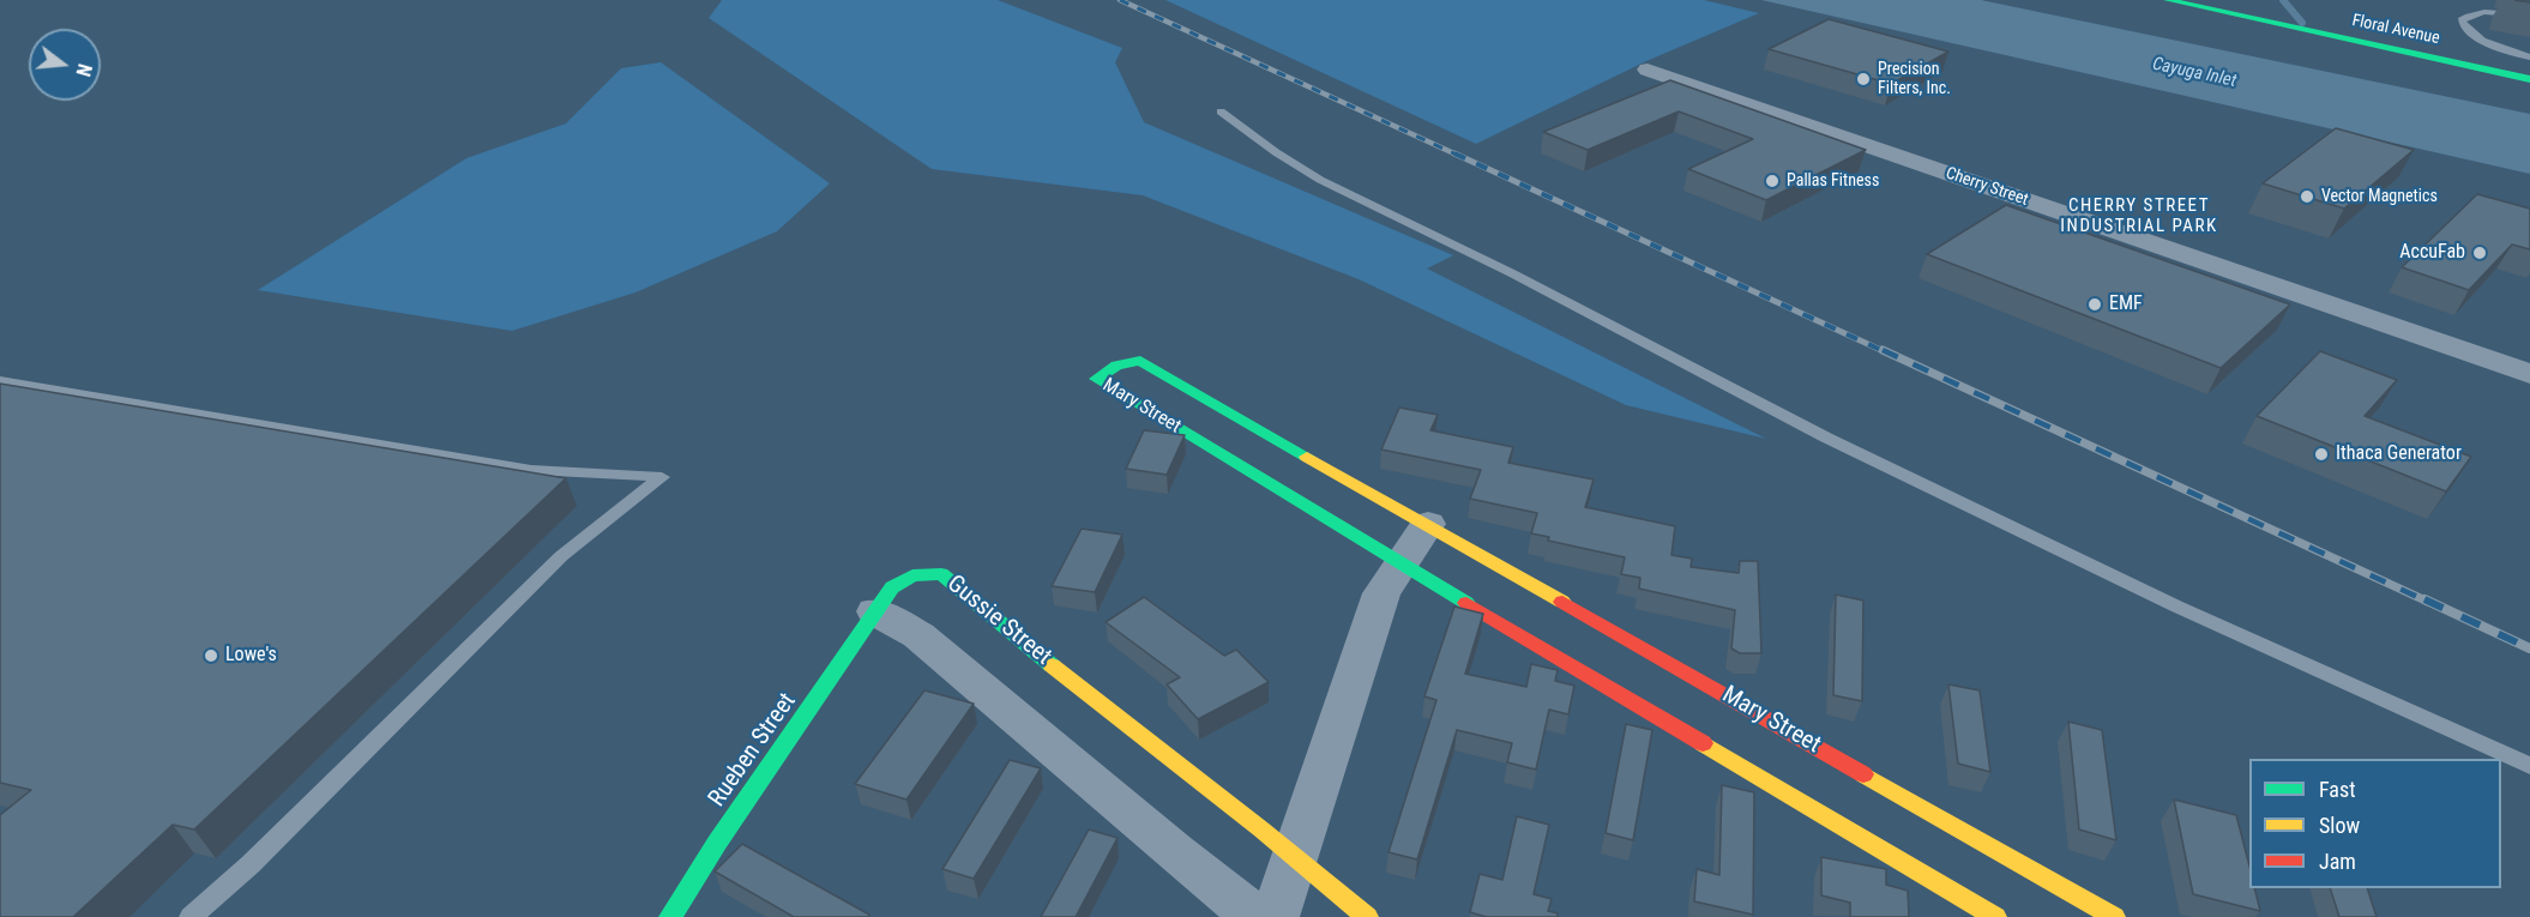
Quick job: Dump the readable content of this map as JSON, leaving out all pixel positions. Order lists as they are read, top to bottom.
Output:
{
  "streets": {
    "street": [
      "Floral Avenue",
      "Cherry Street",
      "Mary Street",
      "Gussie Street",
      "Rueben Street"
    ]
  },
  "crossings": [
    ["Gussie Street", "Rueben Street"]
  ],
  "districts": ["CHERRY STREET INDUSTRIAL PARK"],
  "water": ["Cayuga Inlet"],
  "places": [
    "Precision Filters, Inc.",
    "Pallas Fitness",
    "Vector Magnetics",
    "AccuFab",
    "EMF",
    "Ithaca Generator",
    "Lowe's"
  ],
  "legend": ["Fast", "Slow", "Jam"],
  "north": "right"
}
